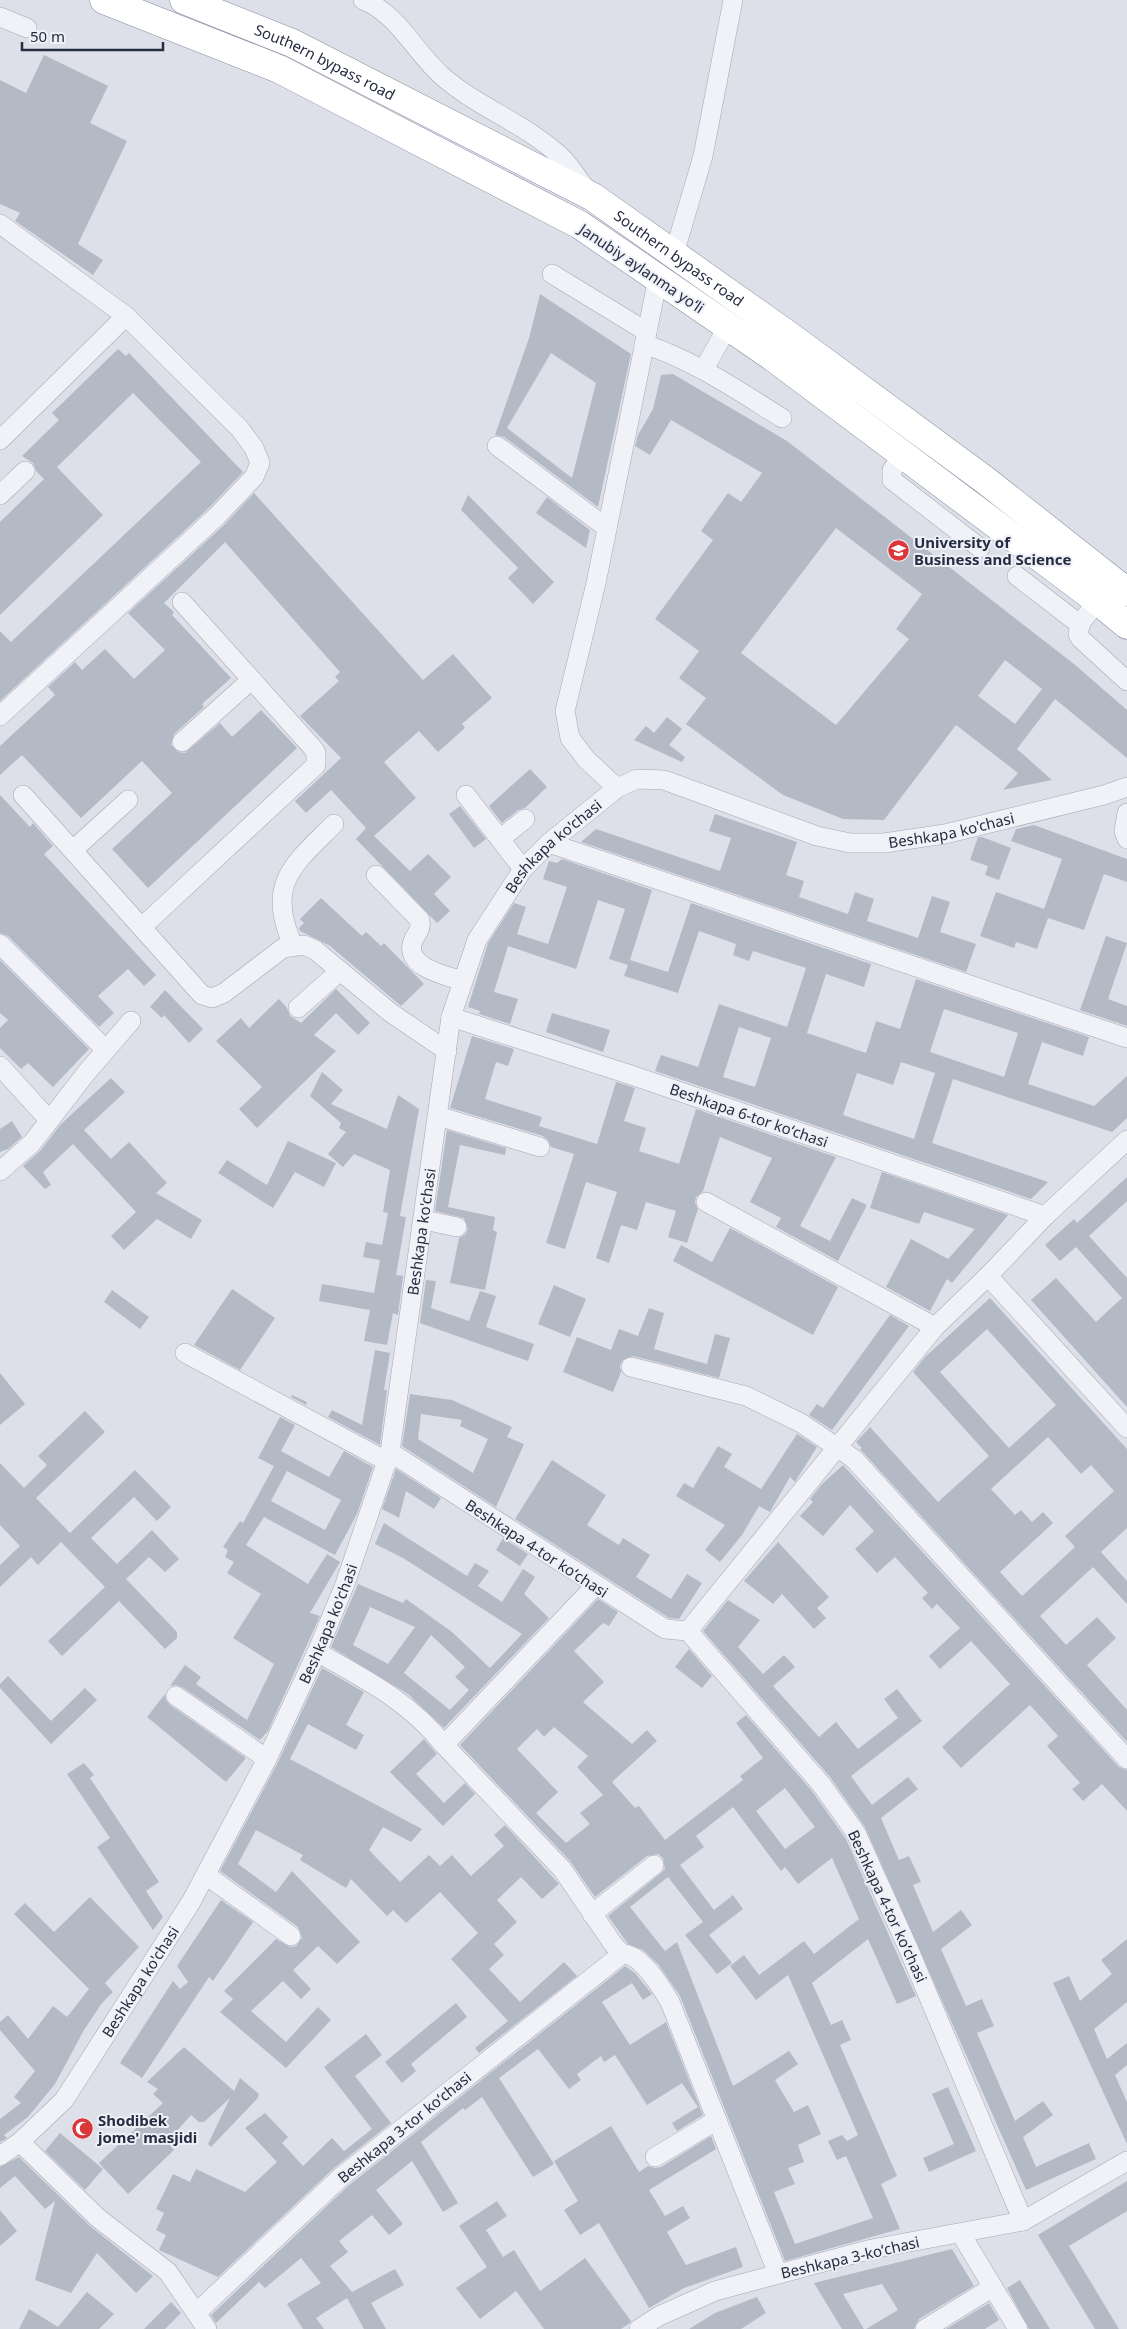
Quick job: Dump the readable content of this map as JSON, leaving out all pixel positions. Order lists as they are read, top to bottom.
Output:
{
  "streets": {
    "highway": ["Southern bypass road", "Janubiy aylanma yoʻli"],
    "street": [
      "Beshkapa ko'chasi",
      "Beshkapa 6-tor koʻchasi",
      "Beshkapa 4-tor koʻchasi",
      "Beshkapa 3-tor koʻchasi",
      "Beshkapa 3-koʻchasi"
    ]
  },
  "crossings": [
    ["Beshkapa ko'chasi", "Beshkapa 6-tor koʻchasi"],
    ["Beshkapa ko'chasi", "Beshkapa 4-tor koʻchasi"]
  ],
  "places": {
    "school or university": ["University of Business and Science"],
    "mosque": ["Shodibek jome' masjidi"]
  },
  "scale_bar": "50 m"
}
